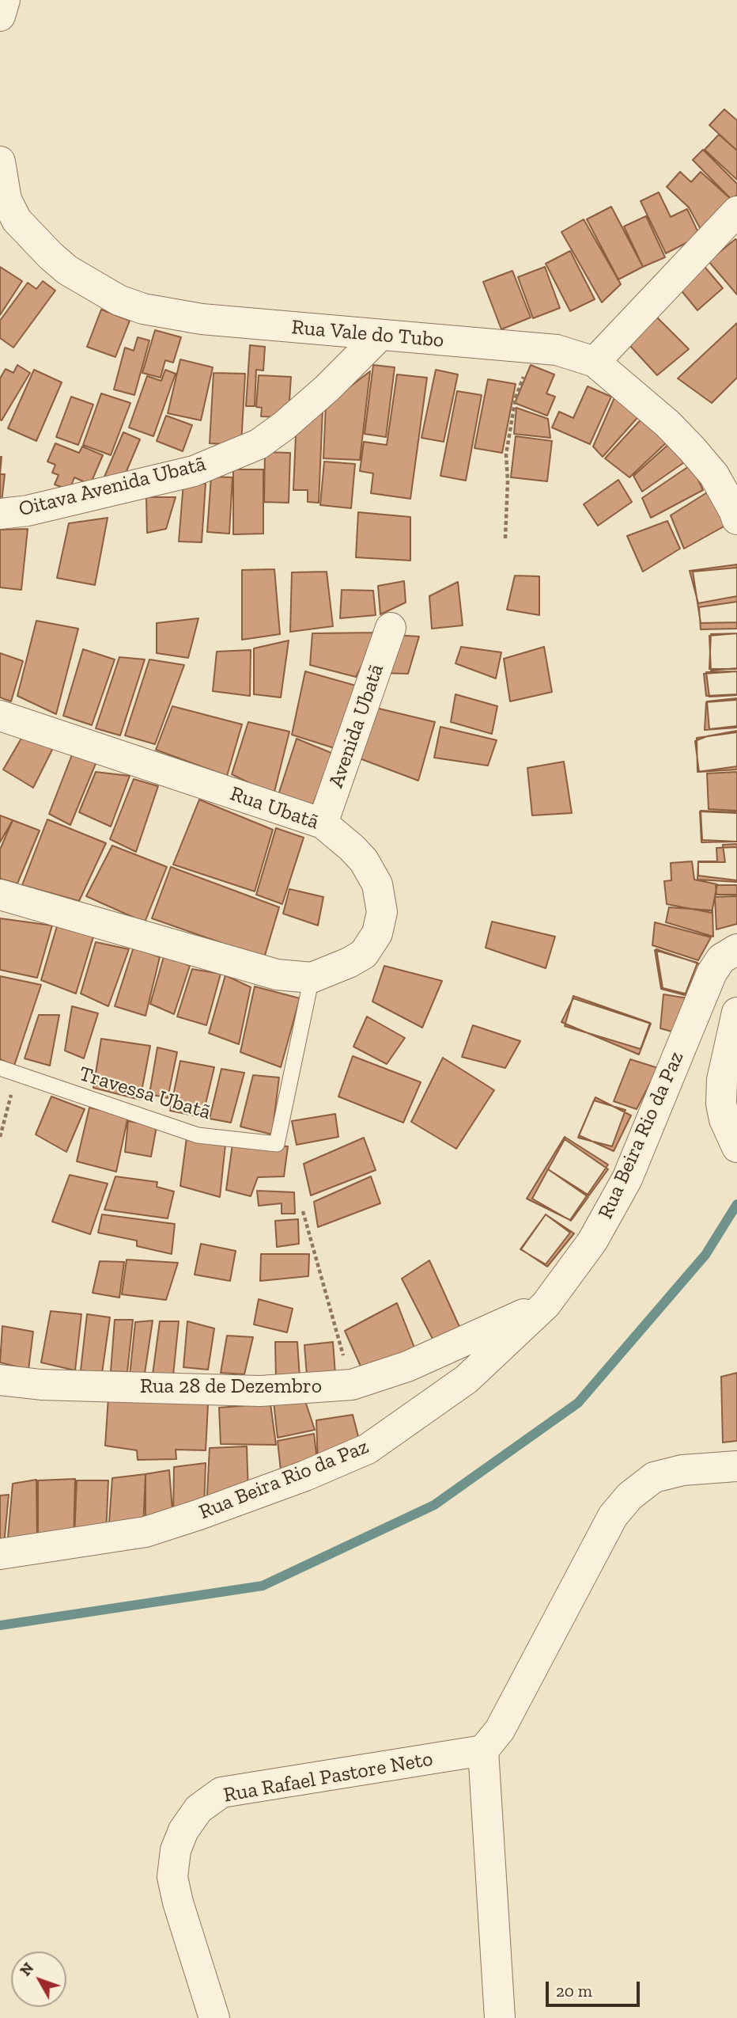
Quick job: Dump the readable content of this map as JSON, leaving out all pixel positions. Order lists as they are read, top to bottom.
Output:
{
  "streets": {
    "street": [
      "Rua Vale do Tubo",
      "Oitava Avenida Ubatã",
      "Avenida Ubatã",
      "Rua Ubatã",
      "Rua Beira Rio da Paz",
      "Rua 28 de Dezembro",
      "Rua Rafael Pastore Neto"
    ],
    "lane": ["Travessa Ubatã"]
  },
  "crossings": [
    ["Rua Vale do Tubo", "Oitava Avenida Ubatã"],
    ["Avenida Ubatã", "Rua Ubatã"],
    ["Rua Ubatã", "Travessa Ubatã"],
    ["Rua Beira Rio da Paz", "Rua 28 de Dezembro"]
  ],
  "scale_bar": "20 m",
  "north": "top left"
}
